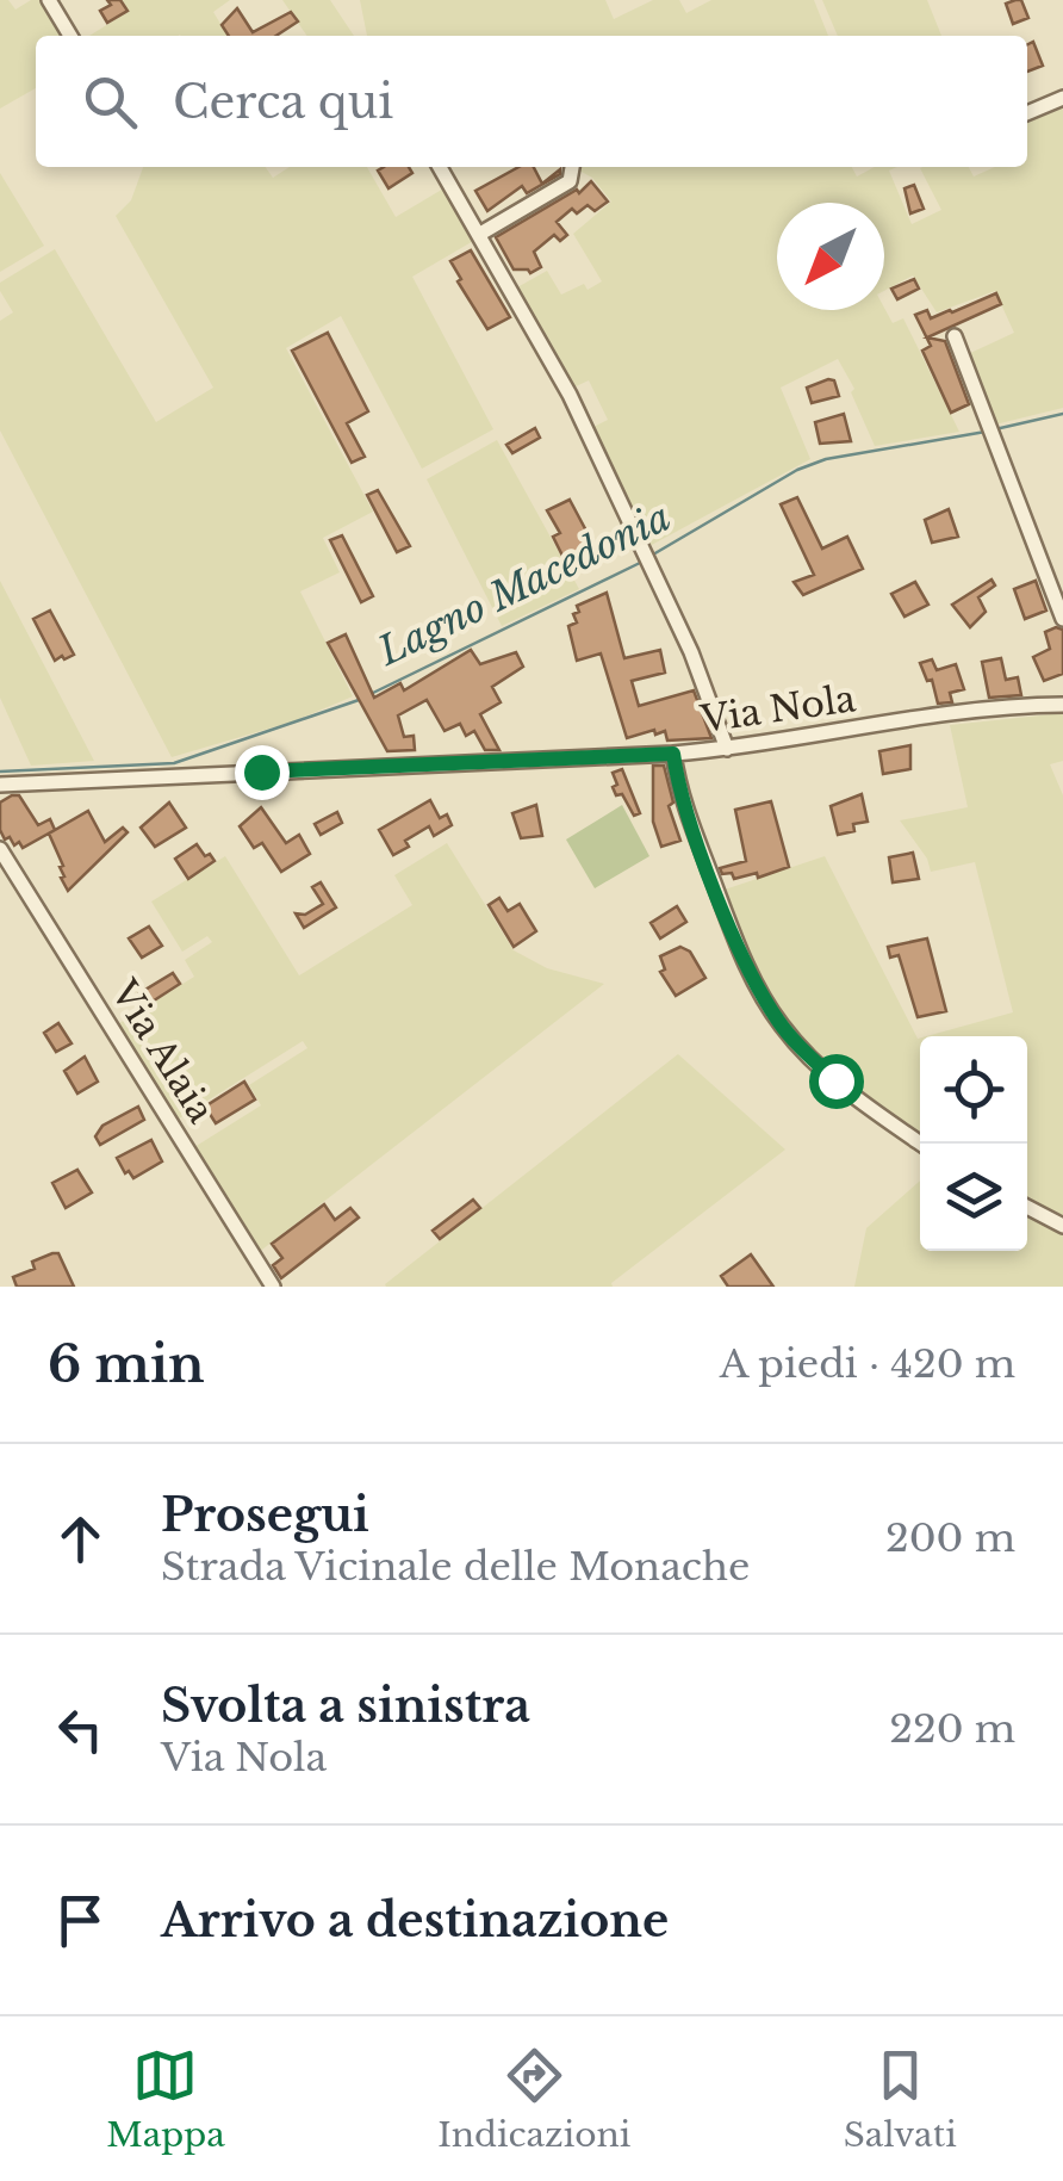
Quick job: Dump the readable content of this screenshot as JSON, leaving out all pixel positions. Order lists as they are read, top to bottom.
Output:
{
  "streets": {
    "street": ["Via Nola", "Via Alaia"]
  },
  "water": ["Lagno Macedonia"],
  "north": "bottom left",
  "page": {
    "search": "Cerca qui",
    "heading": ["6 min", "A piedi · 420 m"],
    "list": [
      ["Prosegui", "Strada Vicinale delle Monache", "200 m"],
      ["Svolta a sinistra", "Via Nola", "220 m"],
      "Arrivo a destinazione"
    ],
    "nav": ["Mappa", "Indicazioni", "Salvati"]
  }
}
